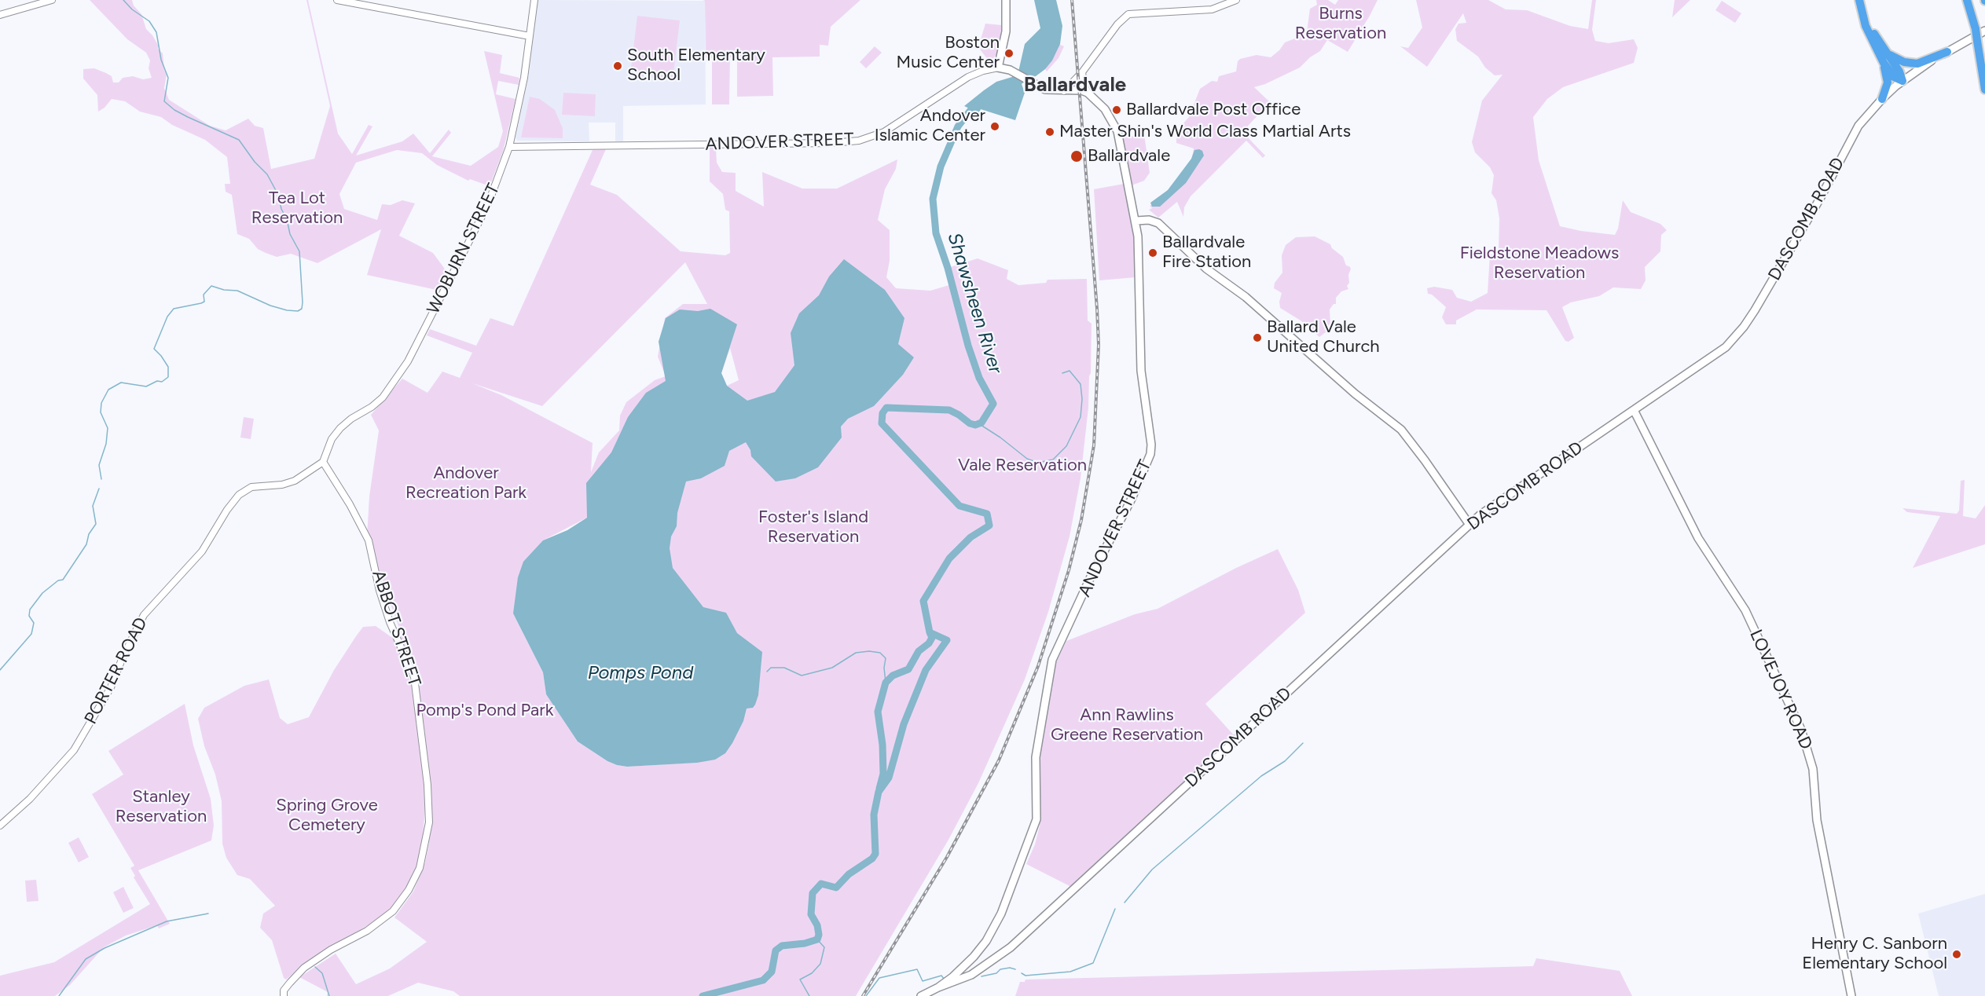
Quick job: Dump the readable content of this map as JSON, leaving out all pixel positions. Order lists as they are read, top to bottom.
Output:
{
  "streets": {
    "main road": ["ANDOVER STREET", "DASCOMB ROAD", "LOVEJOY ROAD"],
    "street": ["WOBURN STREET", "ABBOT STREET", "PORTER ROAD"]
  },
  "crossings": [
    ["ANDOVER STREET", "DASCOMB ROAD"],
    ["ANDOVER STREET", "WOBURN STREET"],
    ["DASCOMB ROAD", "LOVEJOY ROAD"],
    ["WOBURN STREET", "ABBOT STREET"],
    ["WOBURN STREET", "PORTER ROAD"],
    ["ABBOT STREET", "PORTER ROAD"]
  ],
  "districts": ["Ballardvale"],
  "water": ["Shawsheen River", "Pomps Pond"],
  "parks": [
    "Burns Reservation",
    "Tea Lot Reservation",
    "Fieldstone Meadows Reservation",
    "Vale Reservation",
    "Andover Recreation Park",
    "Foster's Island Reservation",
    "Pomp's Pond Park",
    "Ann Rawlins Greene Reservation",
    "Stanley Reservation",
    "Spring Grove Cemetery"
  ],
  "places": [
    "Boston Music Center",
    "South Elementary School",
    "Ballardvale Post Office",
    "Andover Islamic Center",
    "Master Shin's World Class Martial Arts",
    "Ballardvale",
    "Ballardvale Fire Station",
    "Ballard Vale United Church",
    "Henry C. Sanborn Elementary School"
  ]
}
